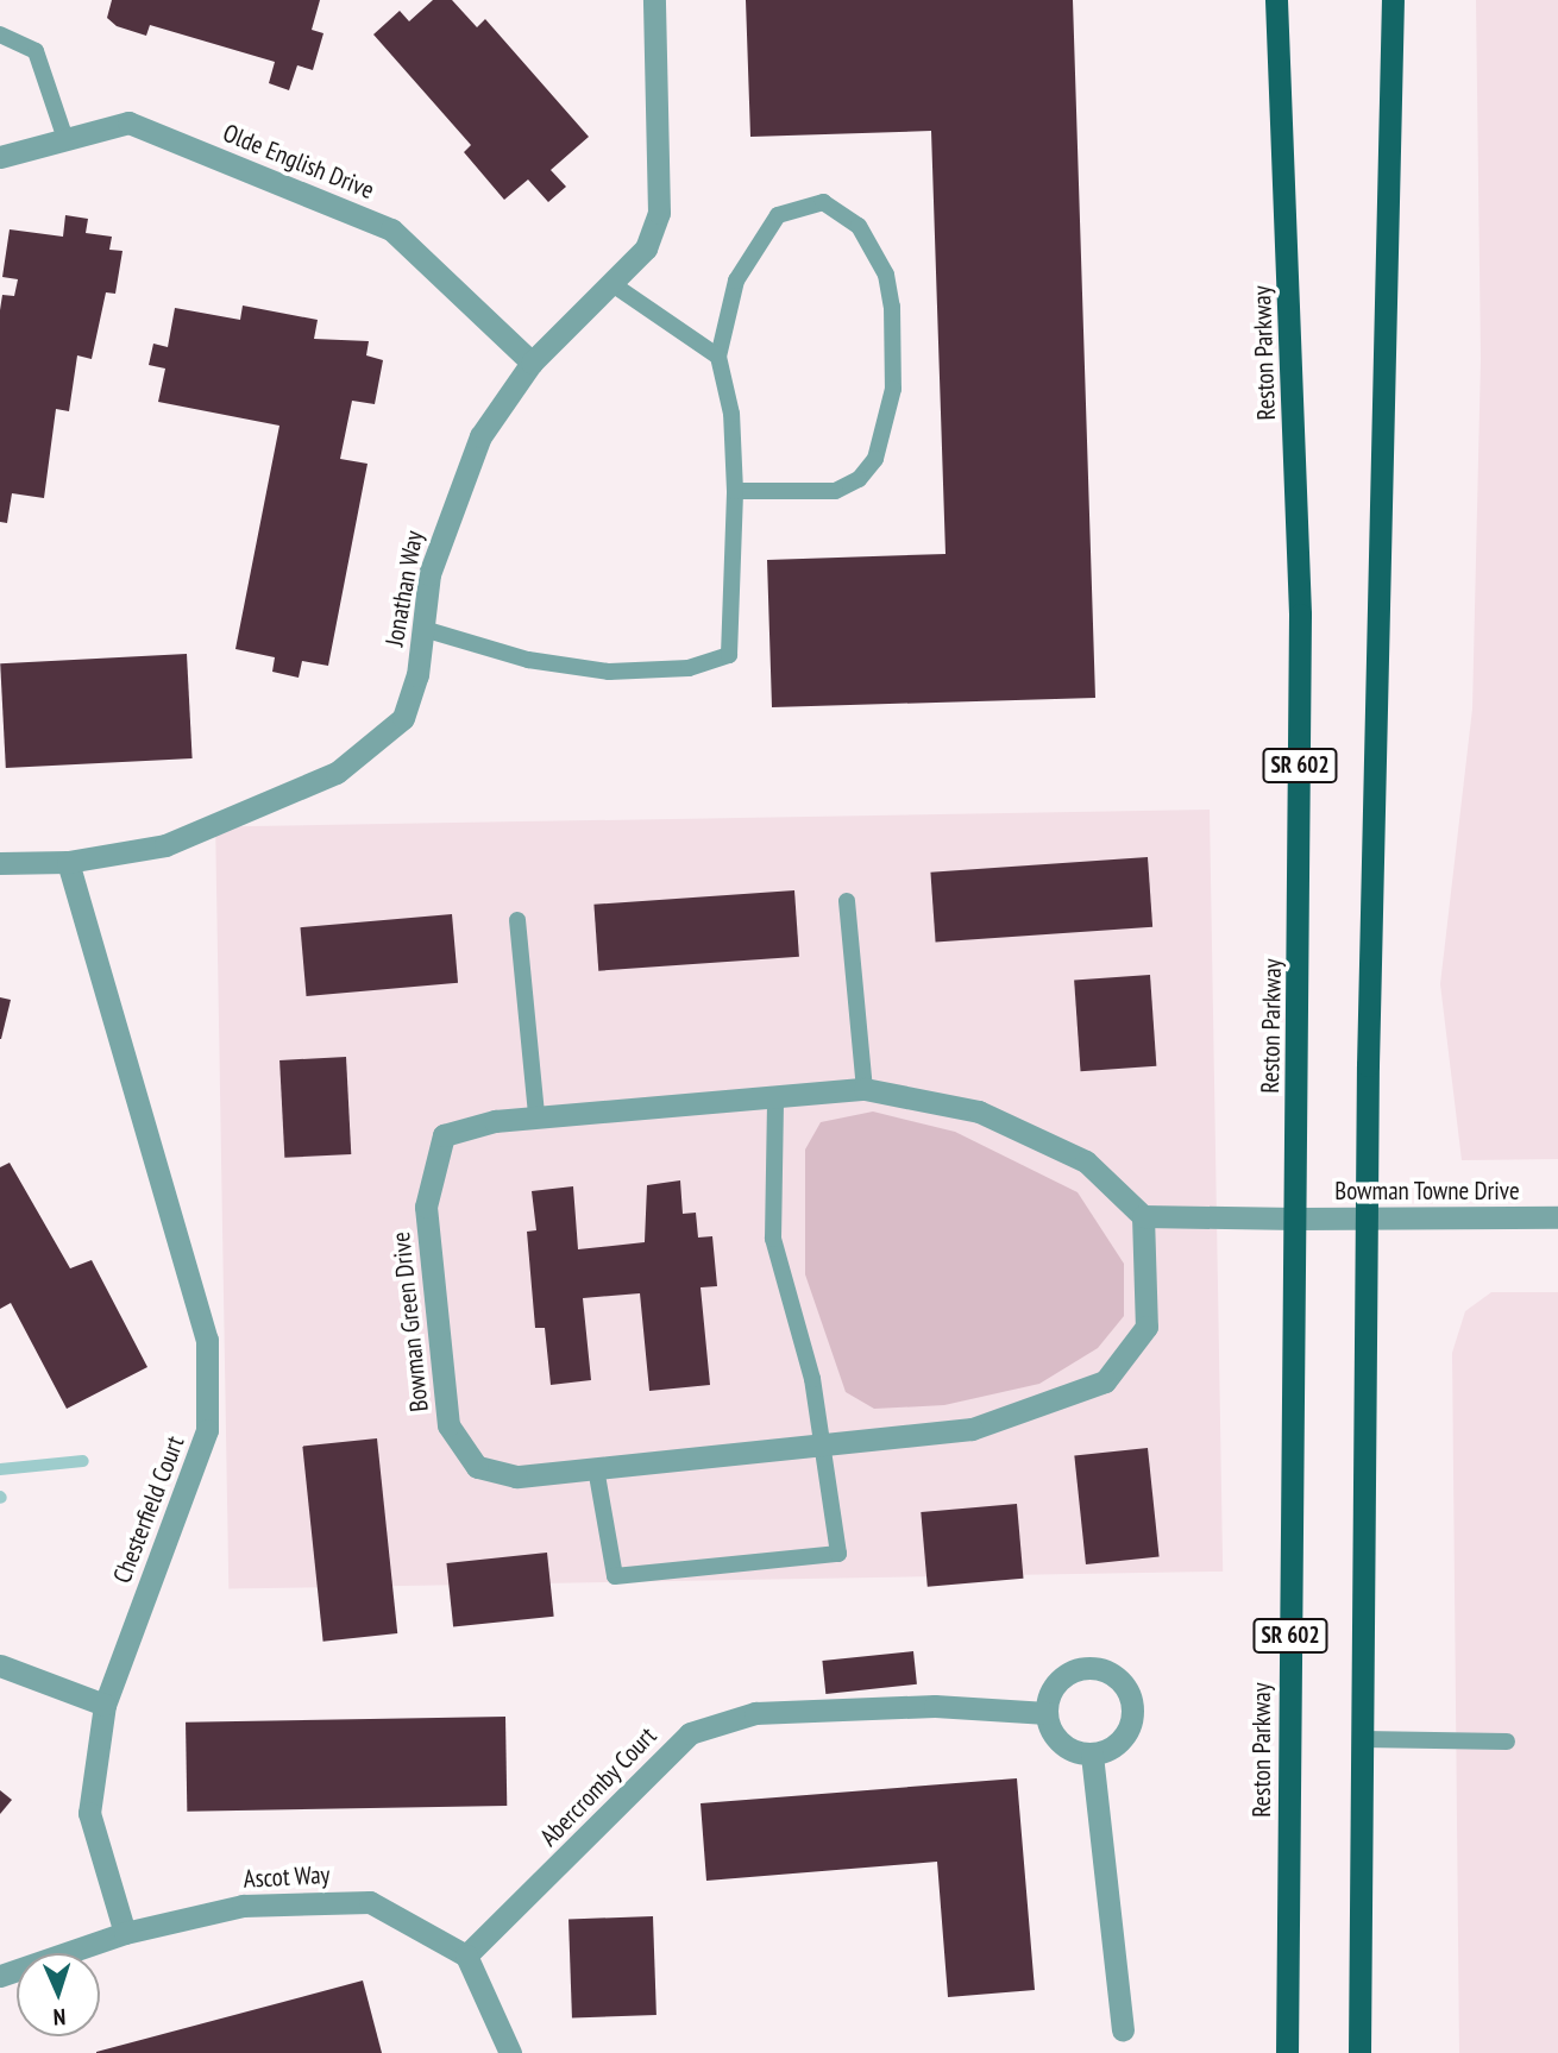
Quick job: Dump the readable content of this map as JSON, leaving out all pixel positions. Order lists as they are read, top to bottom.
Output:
{
  "streets": {
    "main road": ["Reston Parkway", "SR 602"],
    "street": [
      "Olde English Drive",
      "Jonathan Way",
      "Bowman Towne Drive",
      "Bowman Green Drive",
      "Chesterfield Court",
      "Abercromby Court",
      "Ascot Way"
    ]
  },
  "crossings": [
    ["Olde English Drive", "Jonathan Way"],
    ["Reston Parkway", "Bowman Towne Drive"],
    ["Jonathan Way", "Chesterfield Court"],
    ["SR 602", "Bowman Towne Drive"],
    ["Chesterfield Court", "Ascot Way"],
    ["Abercromby Court", "Ascot Way"]
  ],
  "north": "bottom"
}
